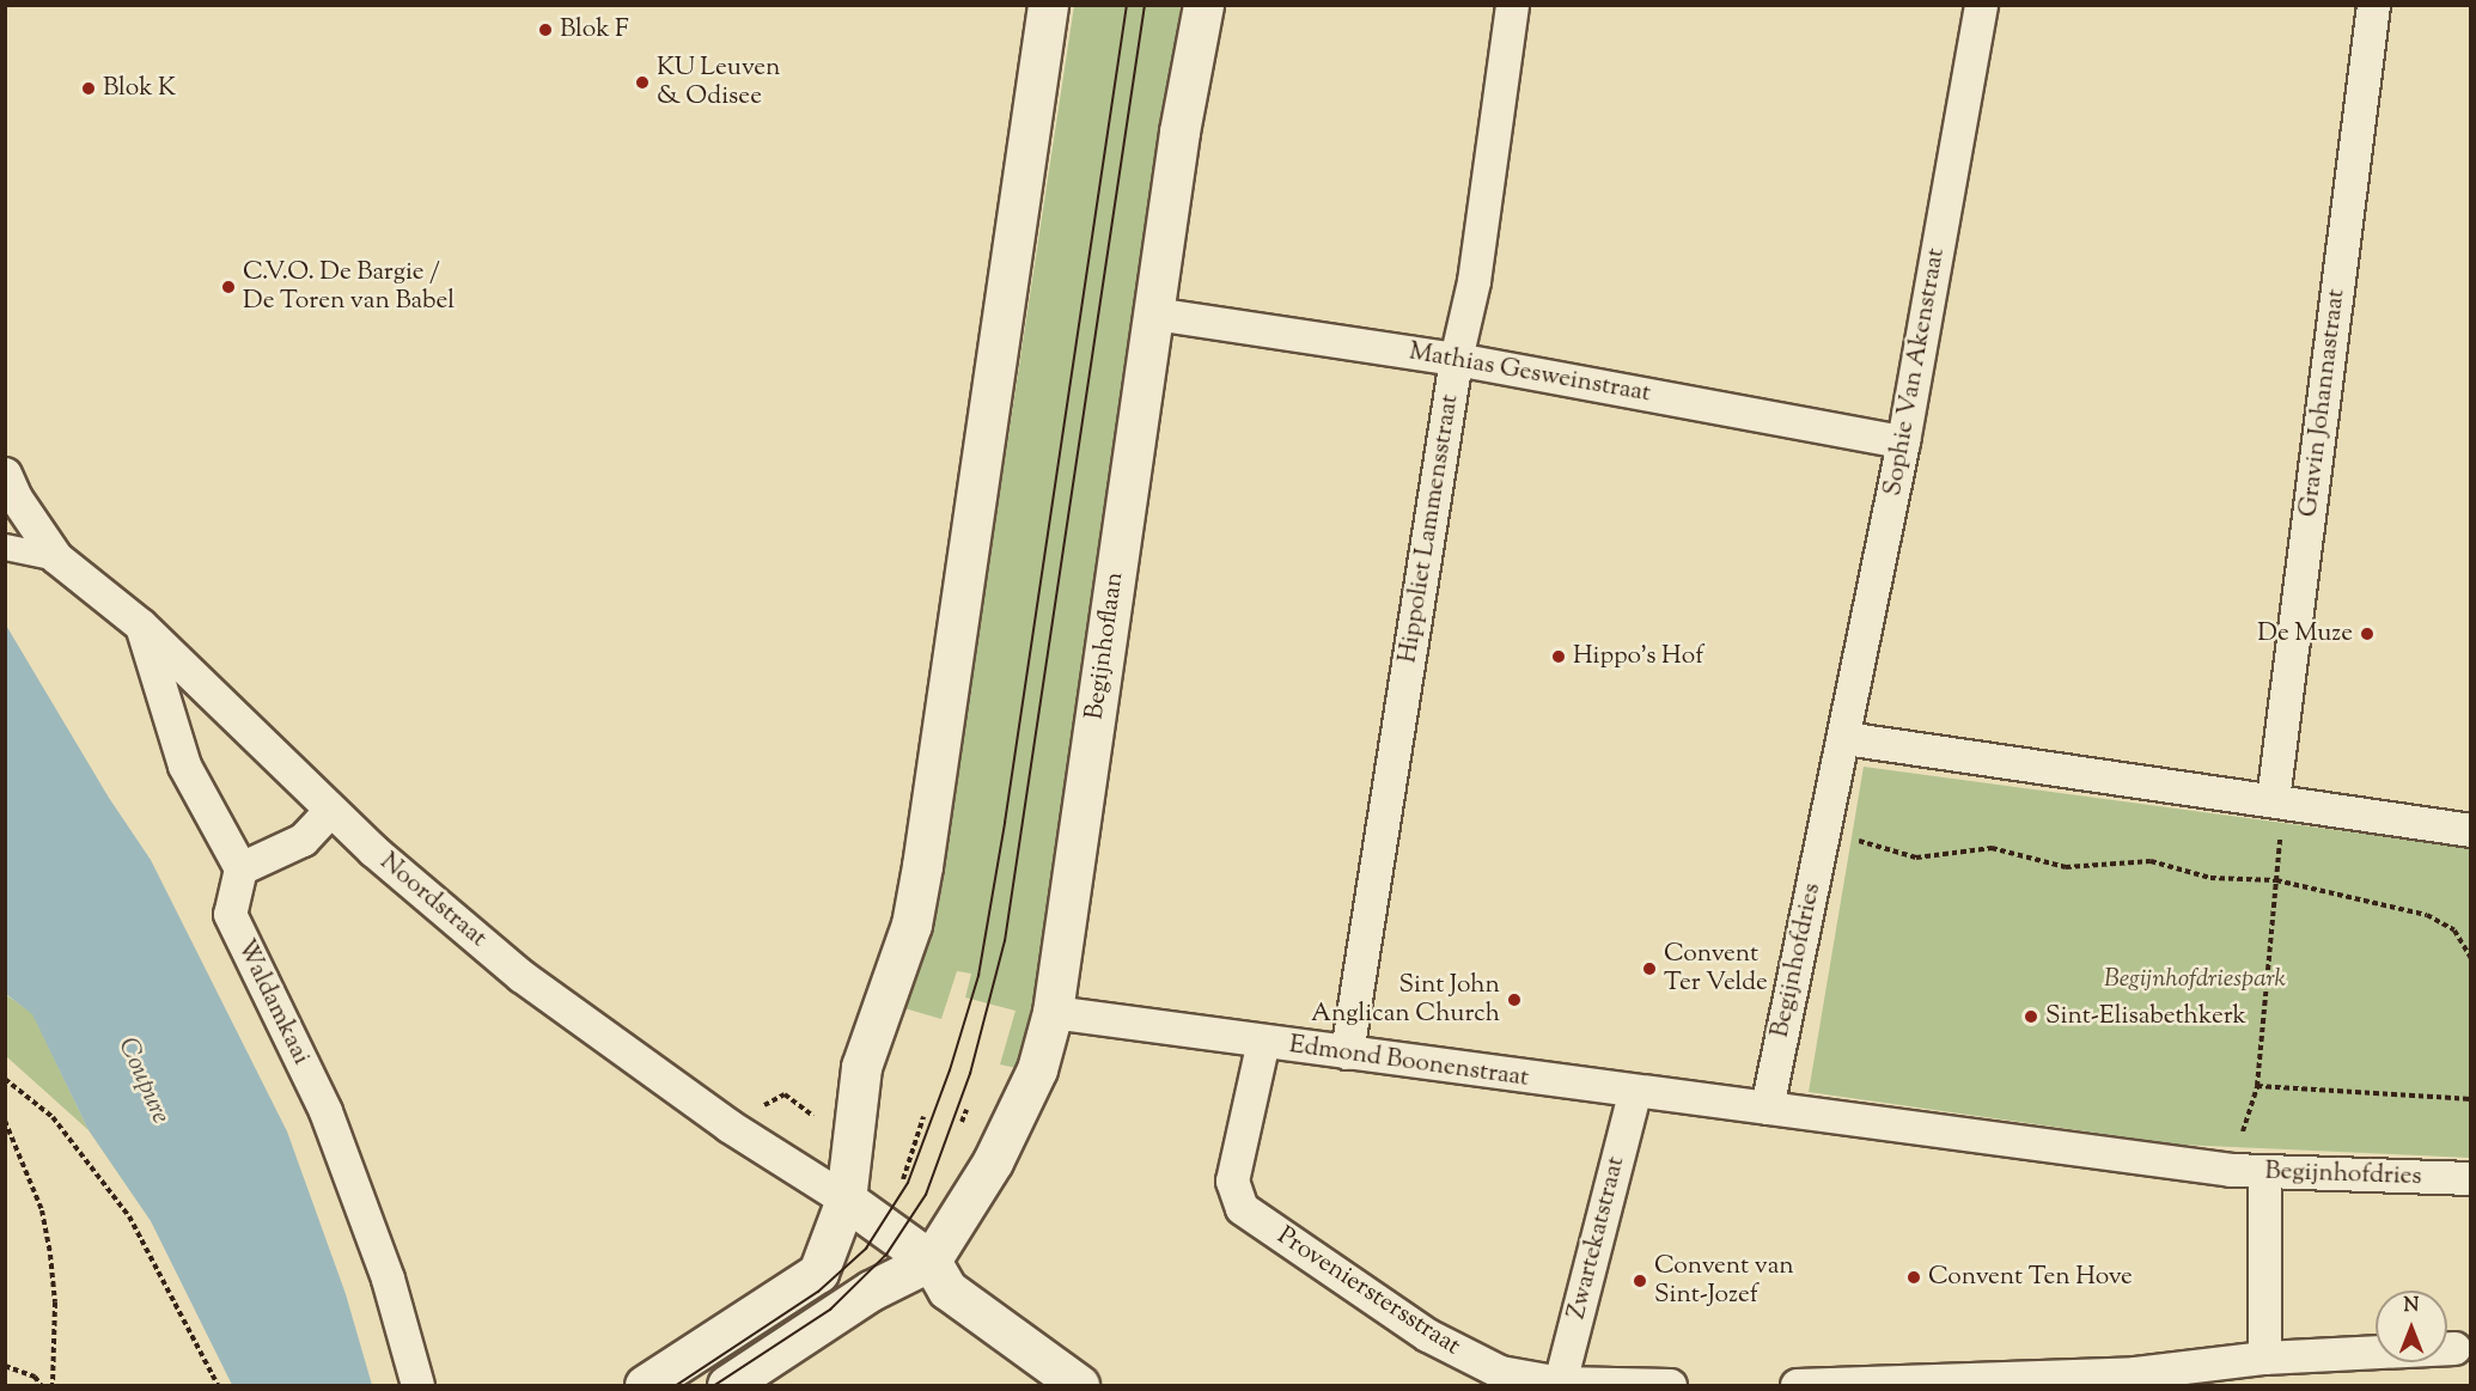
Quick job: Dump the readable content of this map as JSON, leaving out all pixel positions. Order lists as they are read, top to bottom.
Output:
{
  "streets": {
    "main road": ["Begijnhoflaan"],
    "street": [
      "Sophie Van Akenstraat",
      "Mathias Gesweinstraat",
      "Gravin Johannastraat",
      "Hippoliet Lammensstraat",
      "Noordstraat",
      "Begijnhofdries",
      "Waldamkaai",
      "Edmond Boonenstraat",
      "Zwartekatstraat",
      "Provenierstersstraat"
    ]
  },
  "crossings": [
    ["Sophie Van Akenstraat", "Mathias Gesweinstraat"],
    ["Sophie Van Akenstraat", "Begijnhofdries"],
    ["Mathias Gesweinstraat", "Hippoliet Lammensstraat"],
    ["Mathias Gesweinstraat", "Begijnhoflaan"],
    ["Hippoliet Lammensstraat", "Edmond Boonenstraat"],
    ["Begijnhoflaan", "Edmond Boonenstraat"],
    ["Begijnhofdries", "Edmond Boonenstraat"],
    ["Edmond Boonenstraat", "Zwartekatstraat"],
    ["Edmond Boonenstraat", "Provenierstersstraat"],
    ["Zwartekatstraat", "Provenierstersstraat"]
  ],
  "water": ["Coupure"],
  "parks": ["Begijnhofdriespark"],
  "places": [
    "Blok F",
    "KU Leuven & Odisee",
    "Blok K",
    "C.V.O. De Bargie / De Toren van Babel",
    "De Muze",
    "Hippo's Hof",
    "Convent Ter Velde",
    "Sint John Anglican Church",
    "Sint-Elisabethkerk",
    "Convent Ten Hove",
    "Convent van Sint-Jozef"
  ],
  "north": "top"
}
